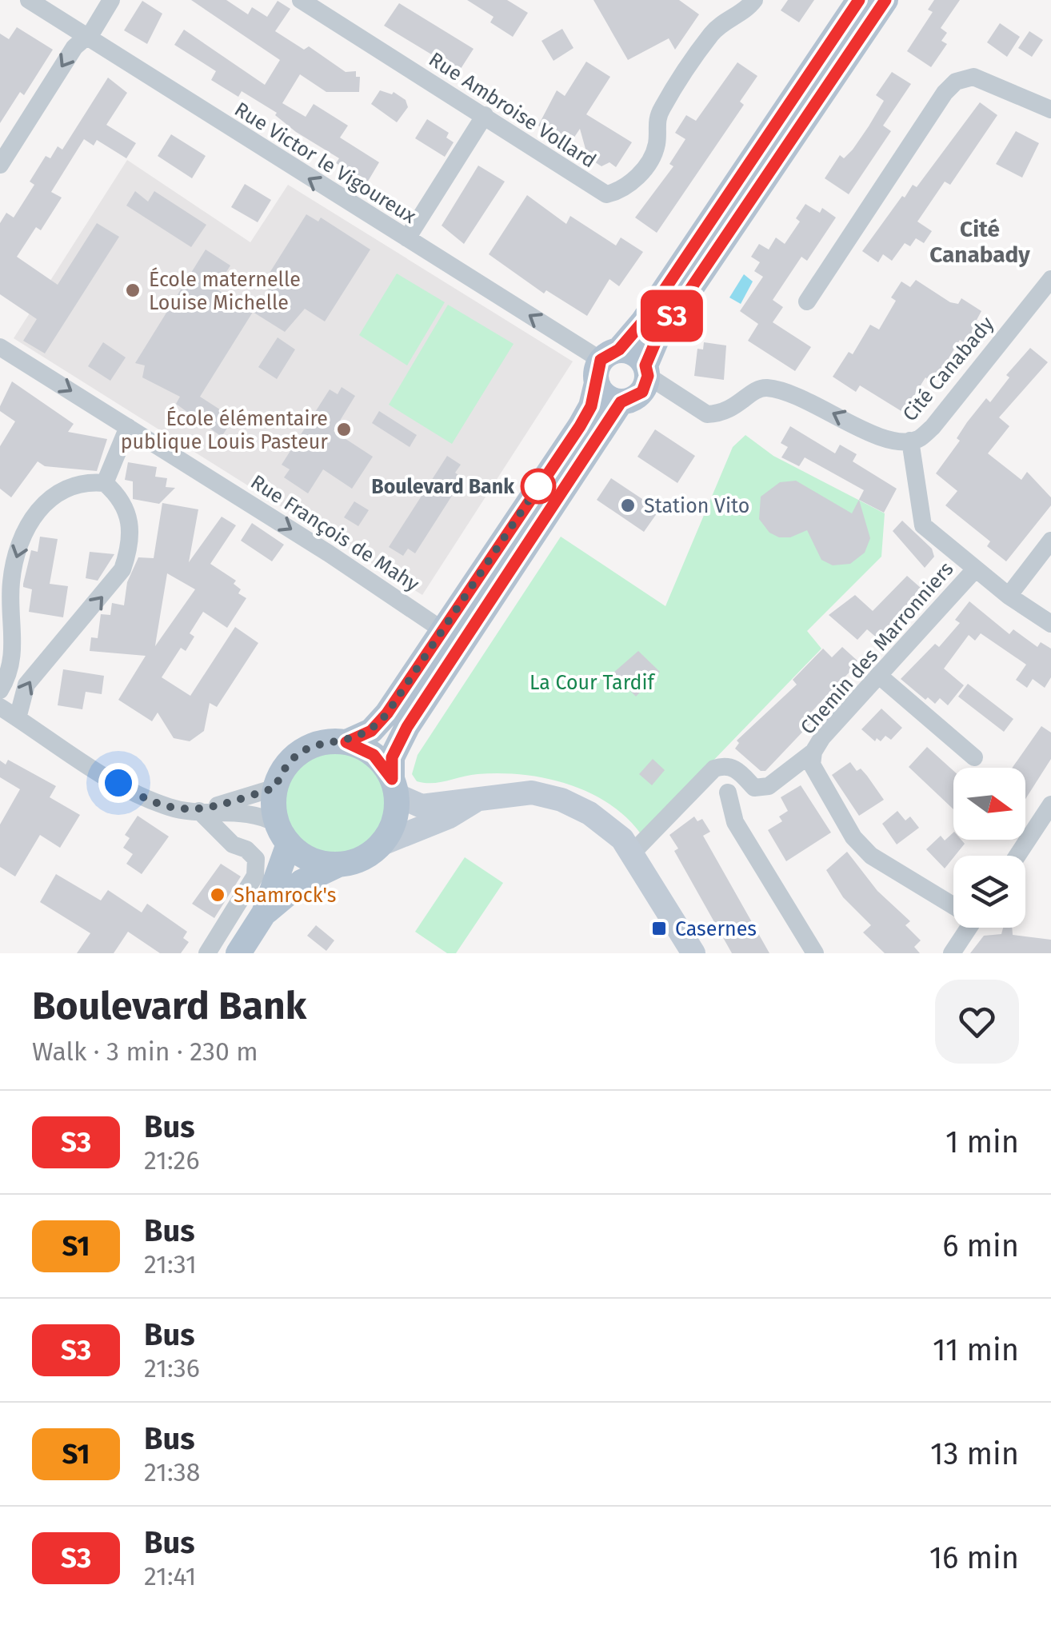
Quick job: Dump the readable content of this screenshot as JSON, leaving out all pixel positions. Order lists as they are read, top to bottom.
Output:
{
  "streets": {
    "street": [
      "Rue Ambroise Vollard",
      "Rue Victor le Vigoureux",
      "Cité Canabady",
      "Rue François de Mahy",
      "Chemin des Marronniers"
    ]
  },
  "crossings": [
    ["Rue Victor le Vigoureux", "Cité Canabady"]
  ],
  "one_way": ["Rue Victor le Vigoureux", "Cité Canabady", "Rue François de Mahy"],
  "districts": ["Cité Canabady"],
  "parks": ["La Cour Tardif"],
  "places": {
    "other": [
      "École maternelle Louise Michelle",
      "École élémentaire publique Louis Pasteur",
      "Boulevard Bank",
      "Station Vito",
      "Shamrock's"
    ],
    "transit": ["Casernes"]
  },
  "lines": ["bus line S3"],
  "north": "right",
  "page": {
    "on_map": "S3",
    "heading": ["Boulevard Bank", "Walk · 3 min · 230 m"],
    "list": [
      {
        "mark": "S3",
        "name": "Bus",
        "note": "21:26",
        "value": "1 min"
      },
      {
        "mark": "S1",
        "name": "Bus",
        "note": "21:31",
        "value": "6 min"
      },
      {
        "mark": "S3",
        "name": "Bus",
        "note": "21:36",
        "value": "11 min"
      },
      {
        "mark": "S1",
        "name": "Bus",
        "note": "21:38",
        "value": "13 min"
      },
      {
        "mark": "S3",
        "name": "Bus",
        "note": "21:41",
        "value": "16 min"
      }
    ]
  }
}
